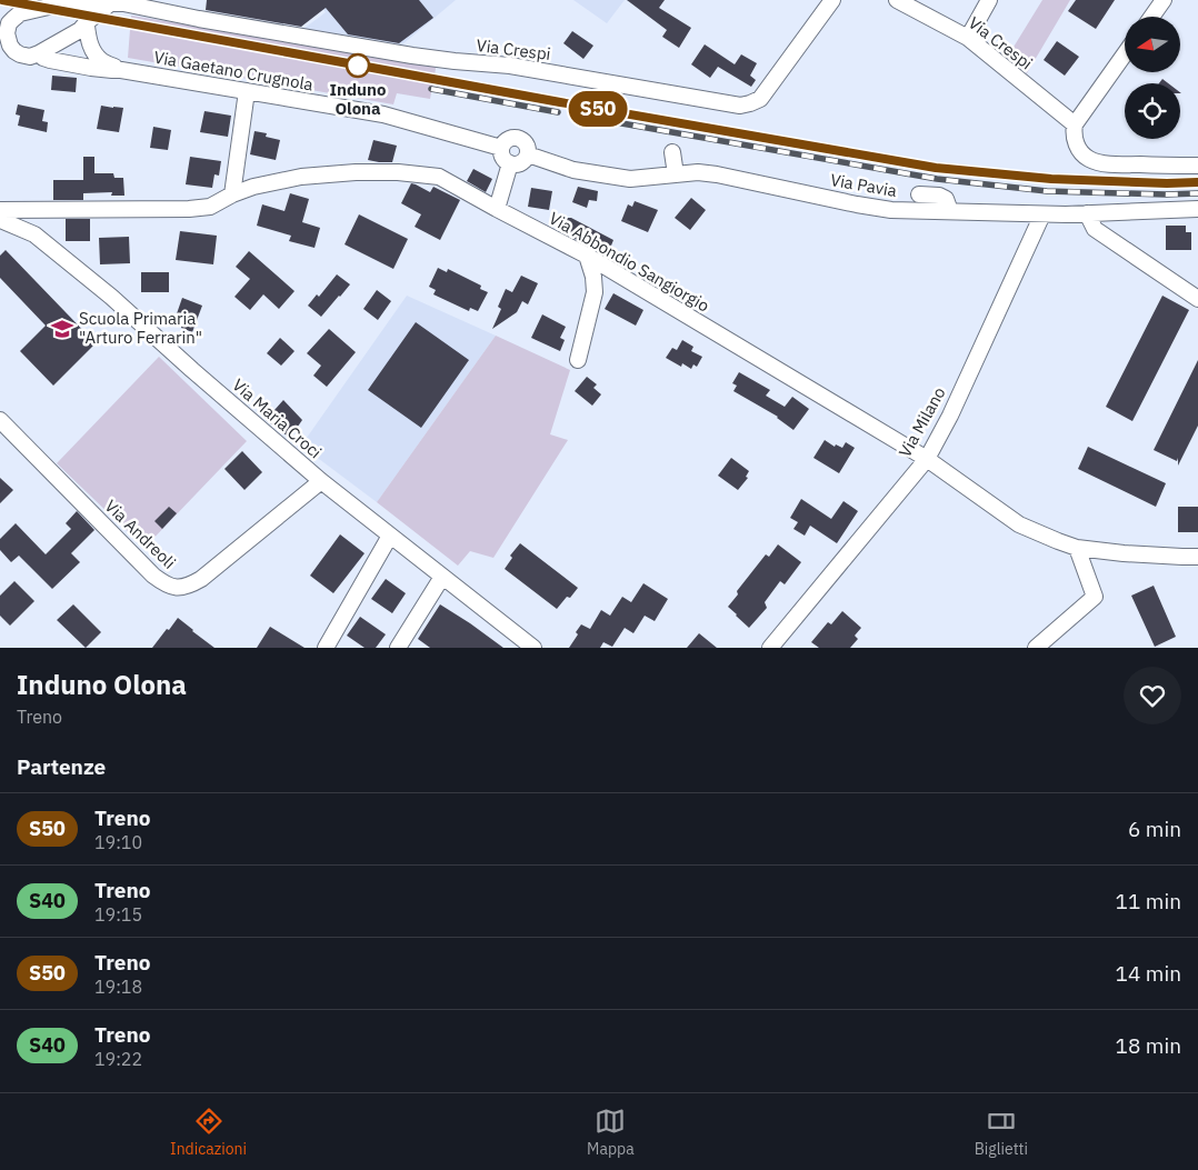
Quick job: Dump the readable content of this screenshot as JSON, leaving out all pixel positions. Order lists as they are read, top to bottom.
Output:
{
  "streets": {
    "street": [
      "Via Crespi",
      "Via Gaetano Crugnola",
      "Via Pavia",
      "Via Abbondio Sangiorgio",
      "Via Maria Croci",
      "Via Milano",
      "Via Andreoli"
    ]
  },
  "crossings": [
    ["Via Crespi", "Via Gaetano Crugnola"],
    ["Via Gaetano Crugnola", "Via Pavia"],
    ["Via Pavia", "Via Milano"],
    ["Via Abbondio Sangiorgio", "Via Milano"],
    ["Via Maria Croci", "Via Andreoli"]
  ],
  "places": {
    "other": ["Induno Olona"],
    "school or university": ["Scuola Primaria \"Arturo Ferrarin\""]
  },
  "north": "left",
  "page": {
    "on_map": "S50",
    "heading": [
      ["Induno Olona", "Treno"],
      "Partenze"
    ],
    "list": [
      {
        "mark": "S50",
        "name": "Treno",
        "note": "19:10",
        "value": "6 min"
      },
      {
        "mark": "S40",
        "name": "Treno",
        "note": "19:15",
        "value": "11 min"
      },
      {
        "mark": "S50",
        "name": "Treno",
        "note": "19:18",
        "value": "14 min"
      },
      {
        "mark": "S40",
        "name": "Treno",
        "note": "19:22",
        "value": "18 min"
      }
    ],
    "tabs": ["Indicazioni", "Mappa", "Biglietti"]
  }
}
